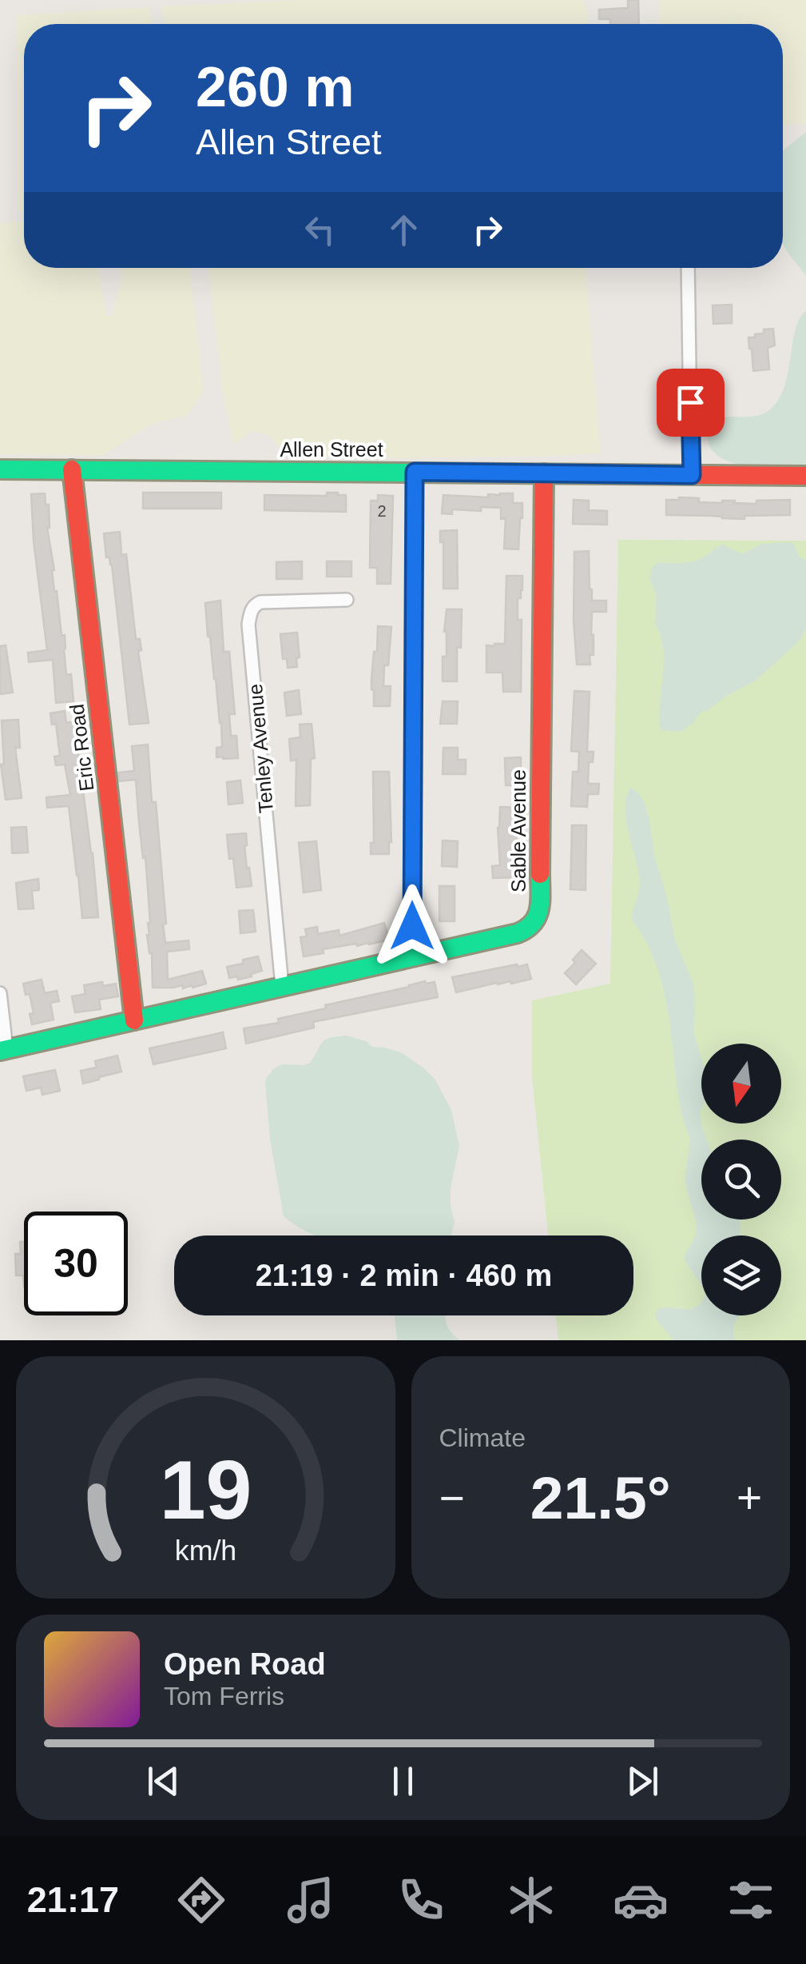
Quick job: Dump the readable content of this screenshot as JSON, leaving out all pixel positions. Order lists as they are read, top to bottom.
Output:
{
  "streets": {
    "street": [
      "Allen Street",
      "Eric Road",
      "Tenley Avenue",
      "Sable Avenue"
    ]
  },
  "crossings": [
    ["Allen Street", "Eric Road"],
    ["Allen Street", "Sable Avenue"],
    ["Eric Road", "Sable Avenue"],
    ["Tenley Avenue", "Sable Avenue"]
  ],
  "house_numbers": ["2"],
  "north": "bottom",
  "page": {
    "turn": ["260 m", "Allen Street"],
    "limit": "30",
    "trip": "21:19 · 2 min · 460 m",
    "tile": "Climate",
    "heat": ["−", "21.5°", "+"],
    "song": ["Open Road", "Tom Ferris"],
    "tabs": "21:17",
    "gauge": ["19", "km/h"]
  }
}
